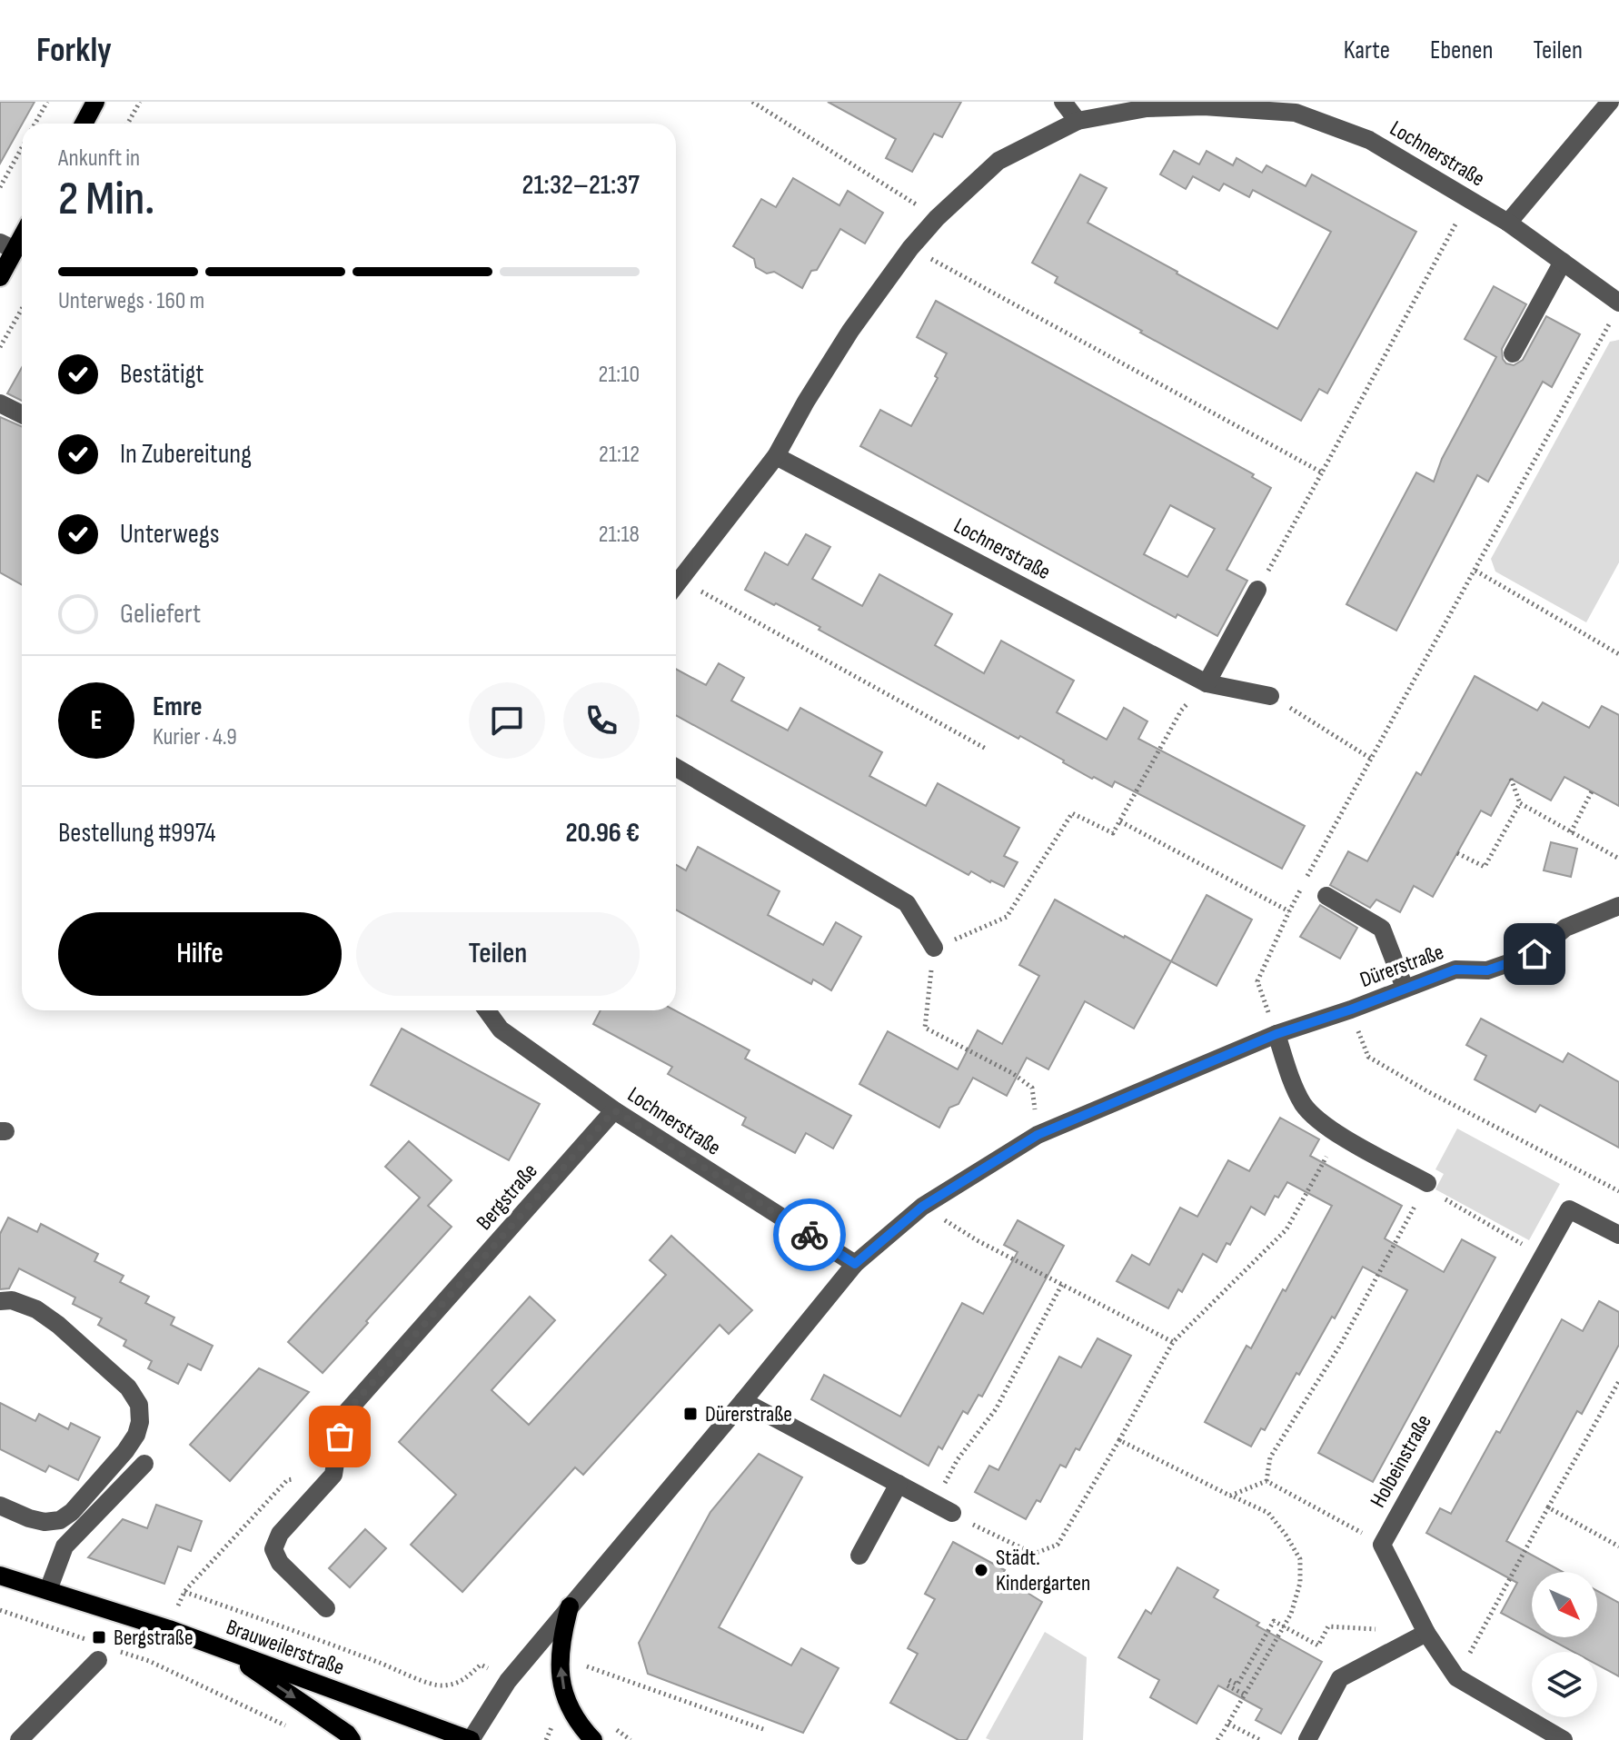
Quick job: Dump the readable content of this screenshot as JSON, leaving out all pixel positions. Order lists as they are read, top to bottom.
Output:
{
  "streets": {
    "main road": ["Brauweilerstraße"],
    "street": [
      "Lochnerstraße",
      "Dürerstraße",
      "Bergstraße",
      "Holbeinstraße"
    ]
  },
  "crossings": [
    ["Lochnerstraße", "Dürerstraße"],
    ["Lochnerstraße", "Bergstraße"],
    ["Dürerstraße", "Brauweilerstraße"]
  ],
  "places": {
    "transit": ["Dürerstraße", "Bergstraße"],
    "other": ["Städt. Kindergarten"]
  },
  "north": "bottom right",
  "page": {
    "header": "Forkly",
    "nav": ["Karte", "Ebenen", "Teilen"],
    "heading": ["2 Min.", "Ankunft in", "21:32–21:37"],
    "panel": [
      "Emre",
      "Kurier · 4.9",
      "Bestellung #9974",
      "20.96 €"
    ],
    "bar": "Unterwegs · 160 m",
    "list": [
      ["Bestätigt", "21:10"],
      ["In Zubereitung", "21:12"],
      ["Unterwegs", "21:18"],
      "Geliefert"
    ],
    "round": "E",
    "buttons": ["Hilfe", "Teilen"]
  }
}
